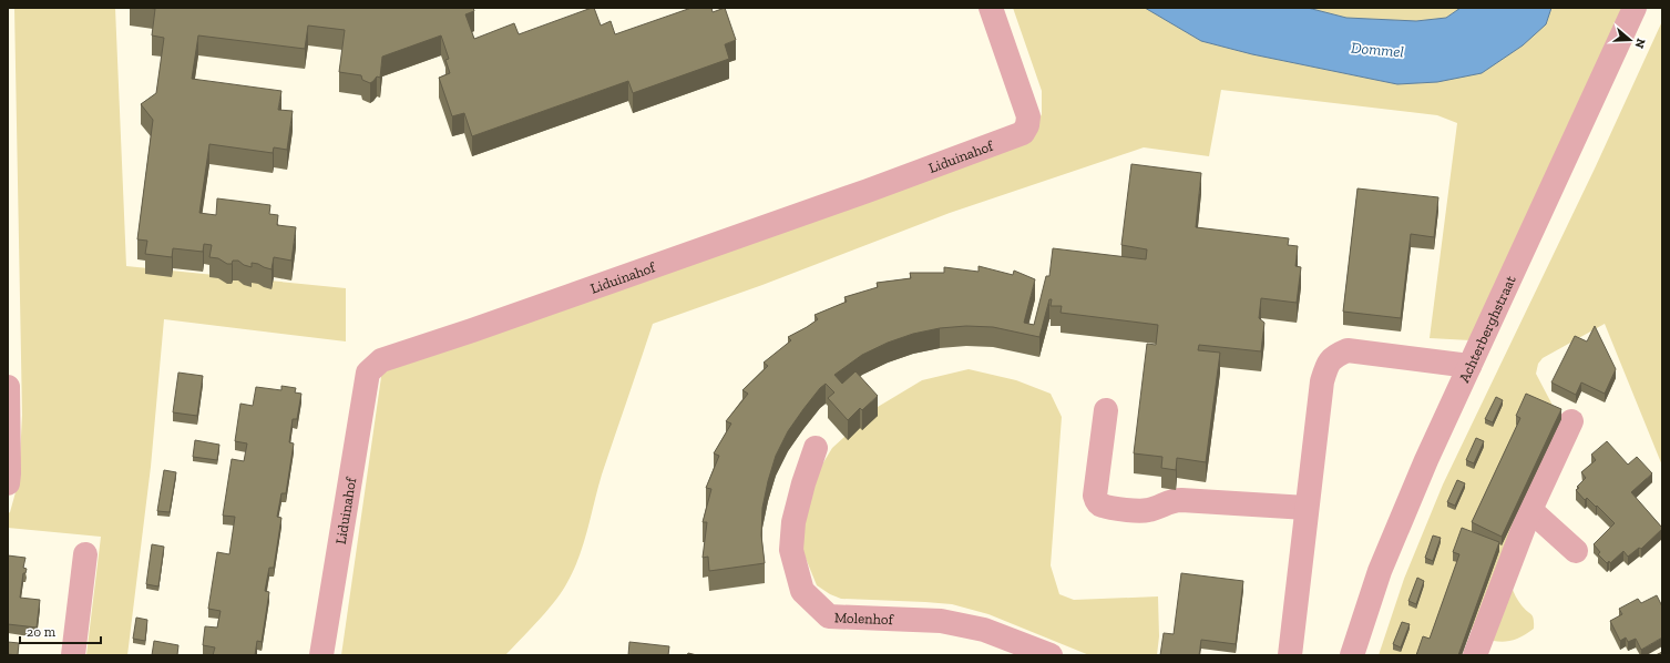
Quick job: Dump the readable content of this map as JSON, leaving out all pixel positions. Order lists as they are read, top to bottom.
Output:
{
  "streets": {
    "street": ["Liduinahof", "Achterberghstraat", "Molenhof"]
  },
  "water": ["Dommel"],
  "scale_bar": "20 m",
  "north": "right"
}
